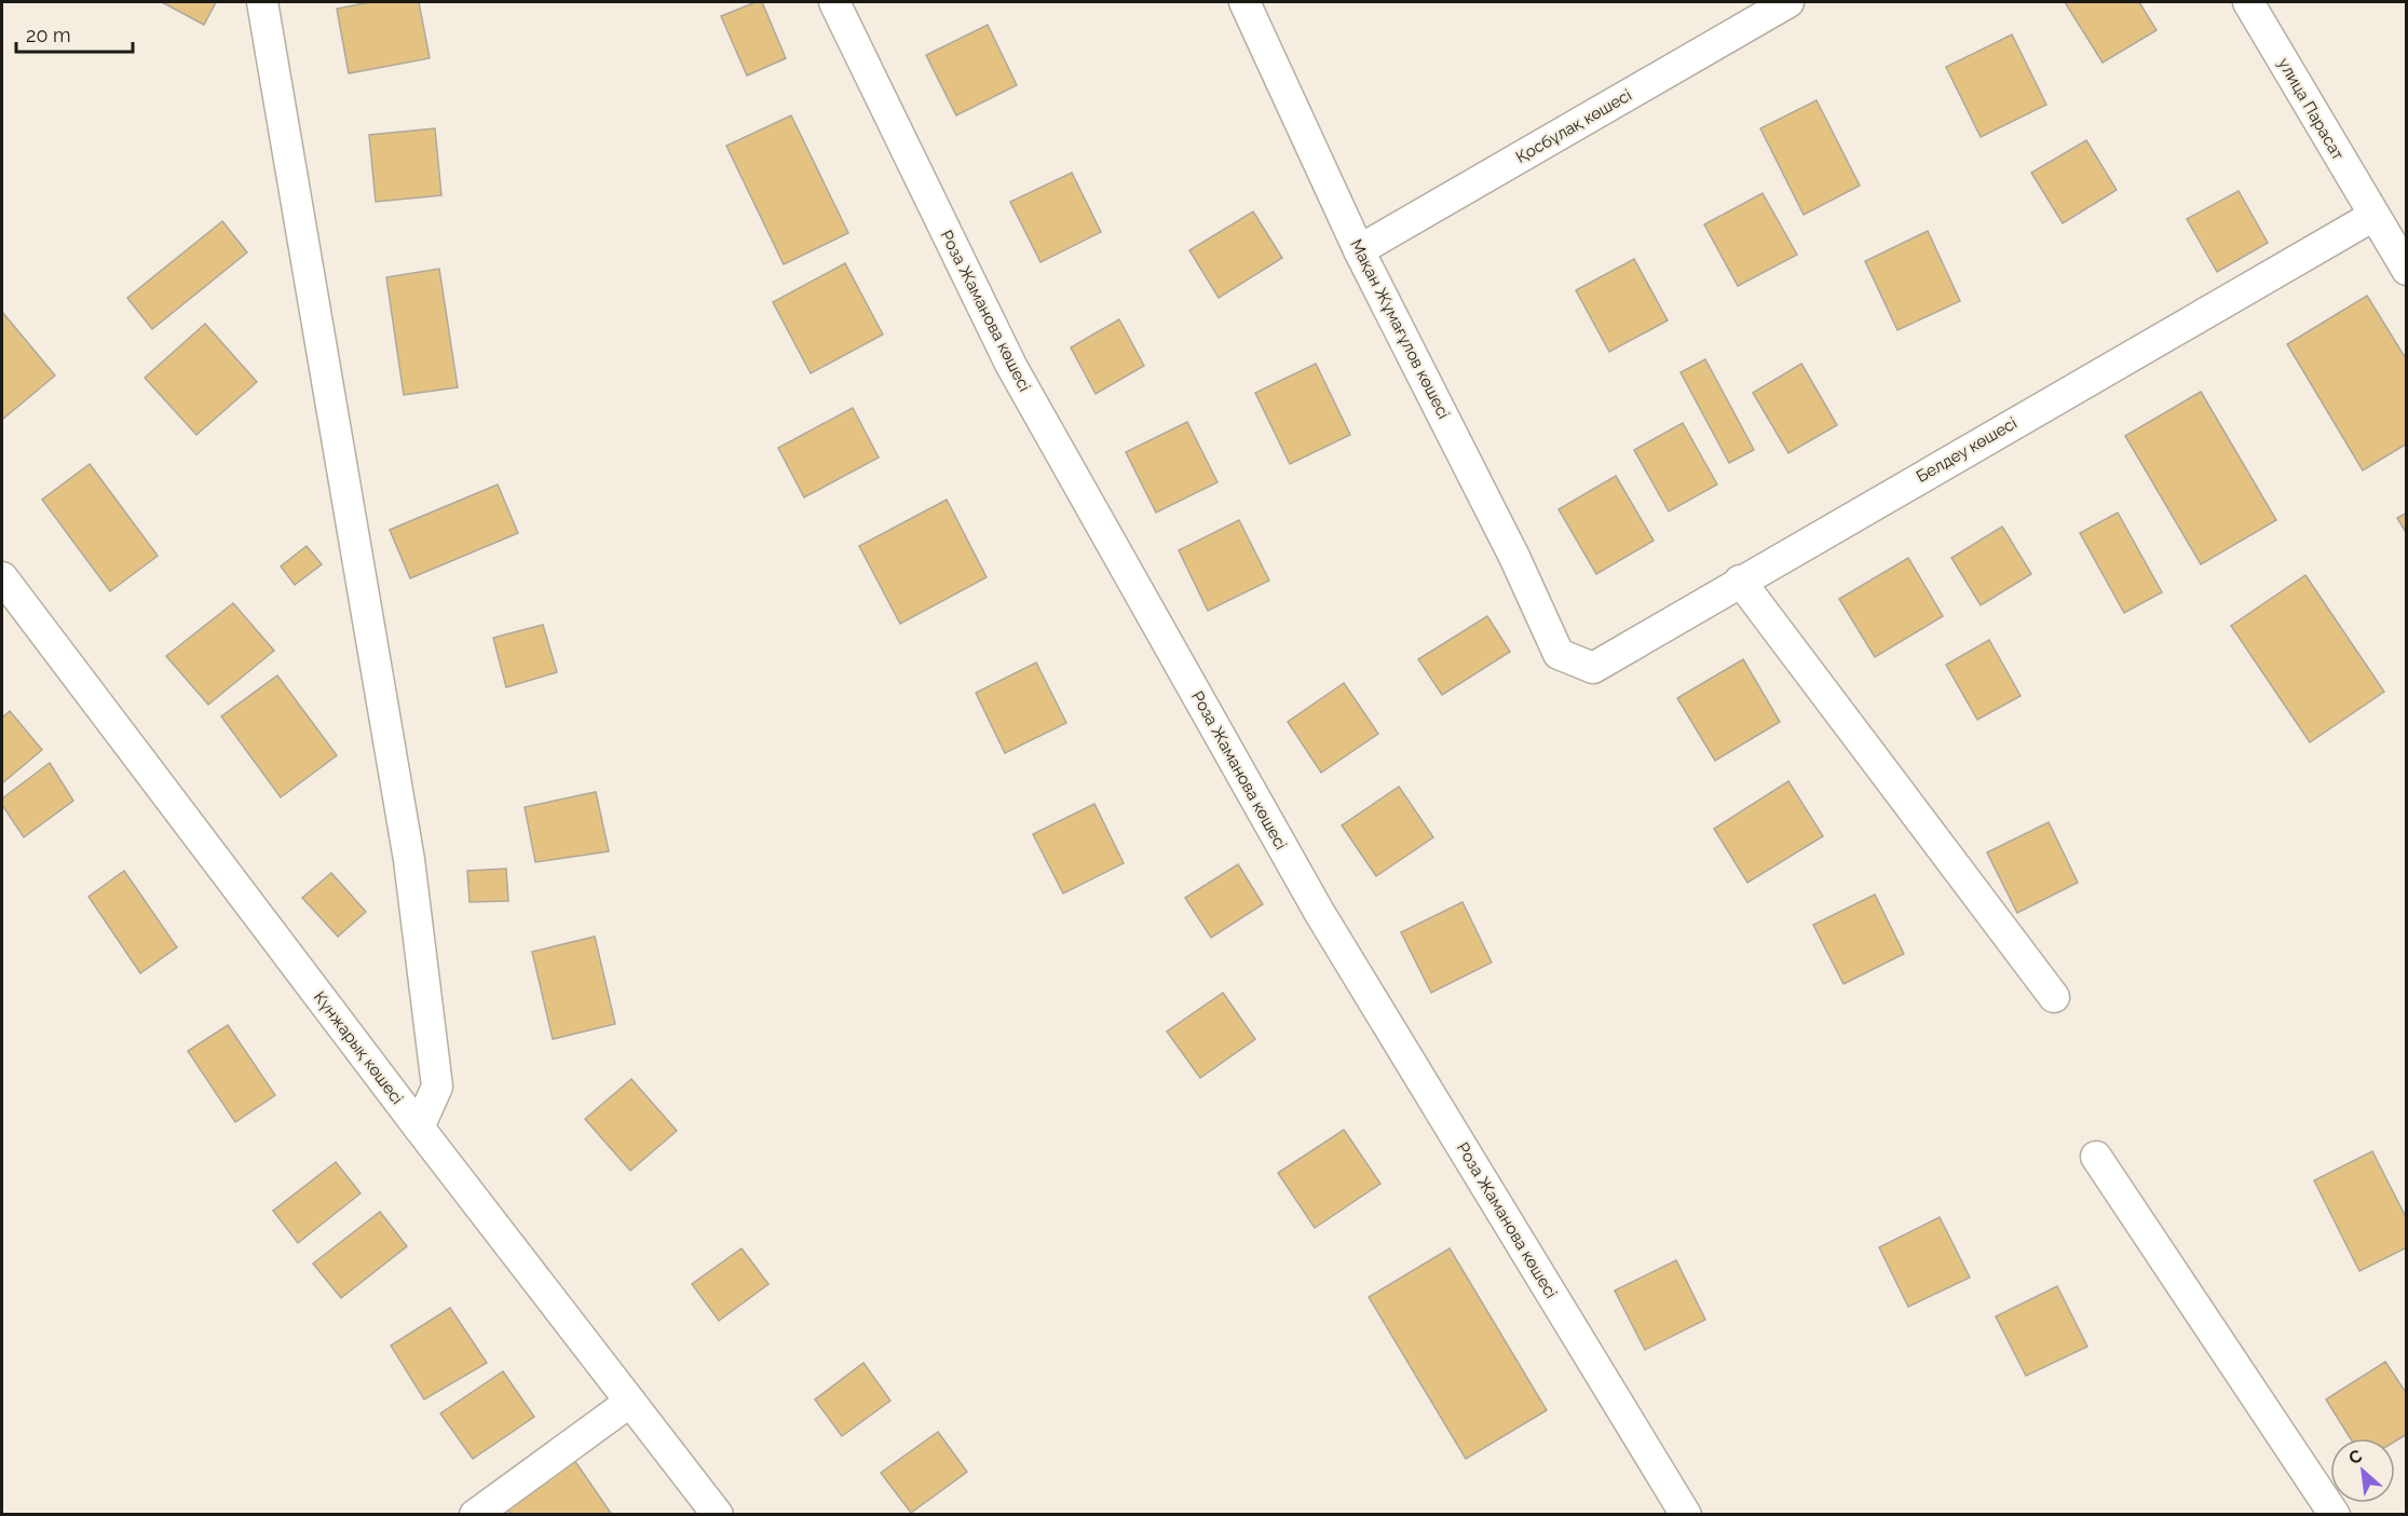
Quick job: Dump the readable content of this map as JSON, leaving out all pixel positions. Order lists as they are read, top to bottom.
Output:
{
  "streets": {
    "street": [
      "улица Парасат",
      "Қосбұлақ көшесі",
      "Роза Жаманова көшесі",
      "Мақан Жұмағұлов көшесі",
      "Белдеу көшесі",
      "Күнжарық көшесі"
    ]
  },
  "crossings": [
    ["улица Парасат", "Белдеу көшесі"],
    ["Қосбұлақ көшесі", "Мақан Жұмағұлов көшесі"],
    ["Мақан Жұмағұлов көшесі", "Белдеу көшесі"]
  ],
  "scale_bar": "20 m",
  "north": "top left"
}
